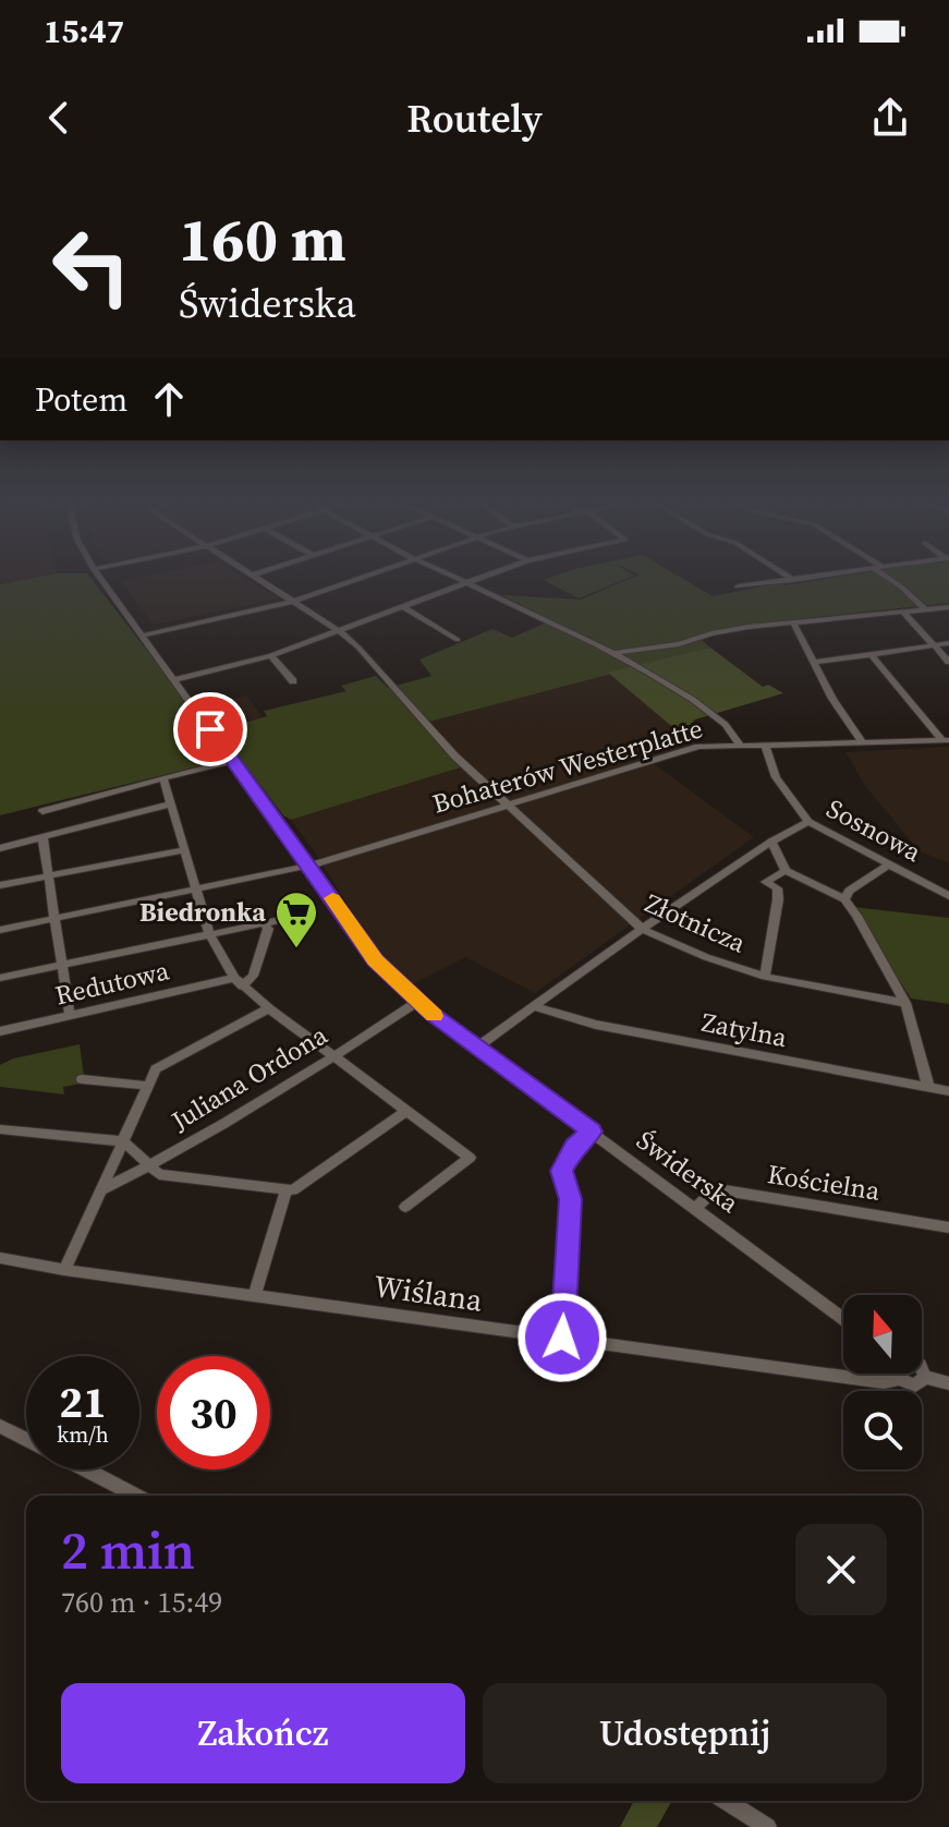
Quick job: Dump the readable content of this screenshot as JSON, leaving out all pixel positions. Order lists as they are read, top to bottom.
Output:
{
  "streets": {
    "street": [
      "Bohaterów Westerplatte",
      "Sosnowa",
      "Złotnicza",
      "Redutowa",
      "Zatylna",
      "Juliana Ordona",
      "Świderska",
      "Kościelna",
      "Wiślana"
    ]
  },
  "crossings": [
    ["Bohaterów Westerplatte", "Sosnowa"],
    ["Bohaterów Westerplatte", "Złotnicza"],
    ["Bohaterów Westerplatte", "Świderska"],
    ["Juliana Ordona", "Świderska"],
    ["Świderska", "Kościelna"]
  ],
  "places": {
    "supermarket": ["Biedronka"]
  },
  "north": "top",
  "page": {
    "status": "15:47",
    "header": "Routely",
    "turn": ["160 m", "Świderska"],
    "then": "Potem",
    "speed": "21 km/h",
    "limit": "30",
    "heading": ["2 min", "760 m · 15:49"],
    "buttons": ["Zakończ", "Udostępnij"]
  }
}
